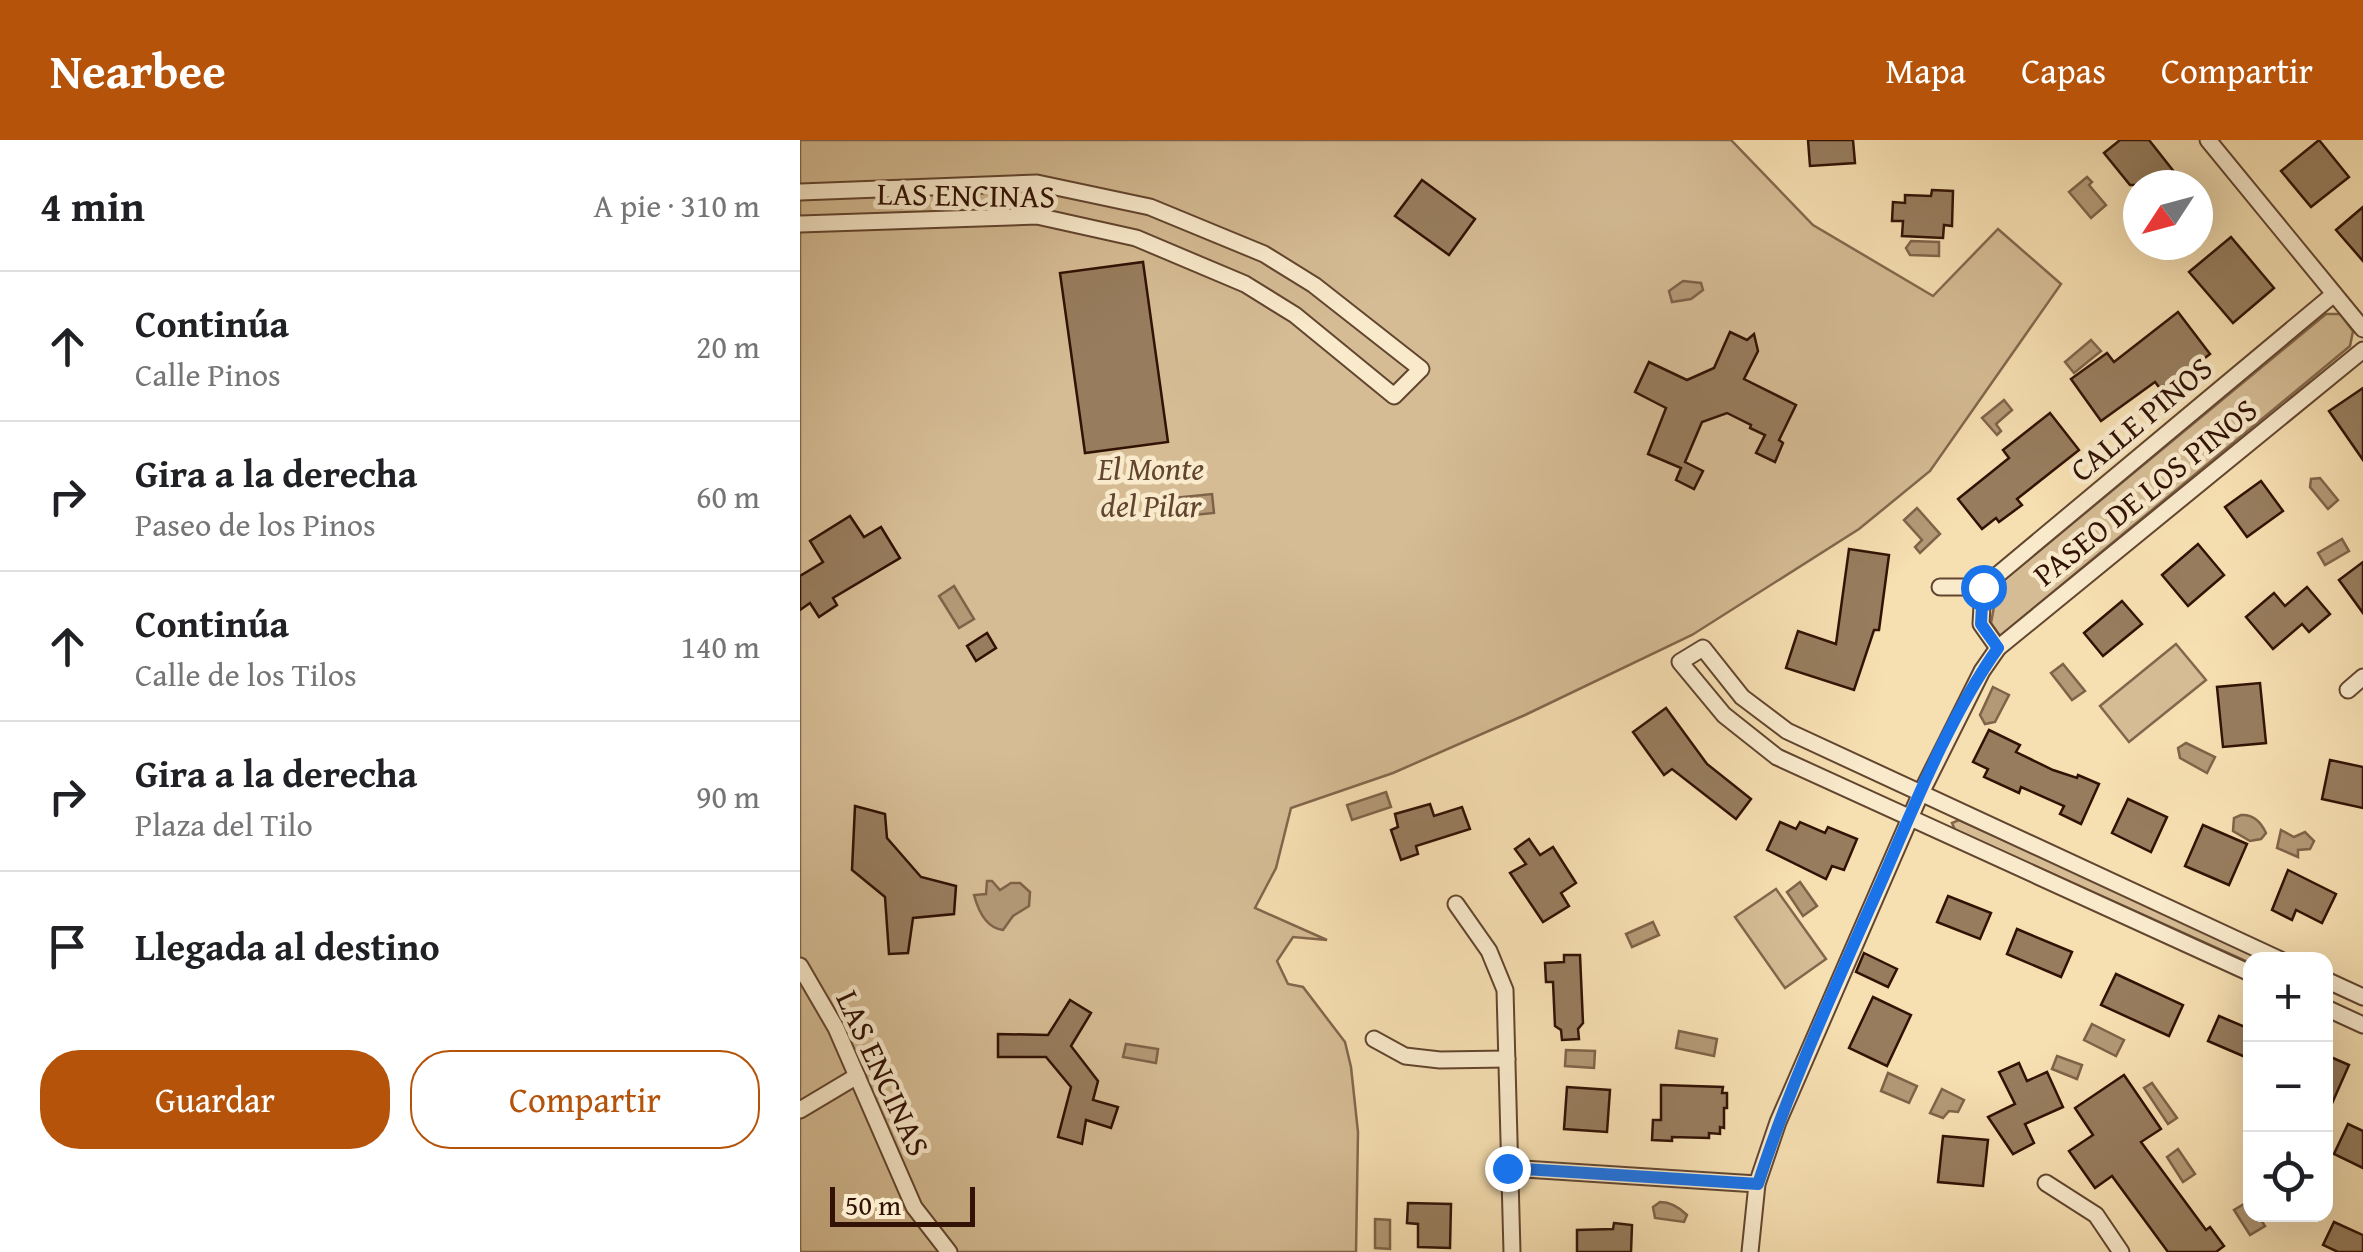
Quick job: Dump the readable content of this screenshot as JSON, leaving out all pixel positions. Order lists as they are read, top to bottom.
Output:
{
  "streets": {
    "street": ["LAS ENCINAS", "CALLE PINOS", "PASEO DE LOS PINOS"]
  },
  "parks": ["El Monte del Pilar"],
  "scale_bar": "50 m",
  "north": "bottom left",
  "page": {
    "header": "Nearbee",
    "nav": ["Mapa", "Capas", "Compartir"],
    "heading": ["4 min", "A pie · 310 m"],
    "list": [
      ["Continúa", "Calle Pinos", "20 m"],
      ["Gira a la derecha", "Paseo de los Pinos", "60 m"],
      ["Continúa", "Calle de los Tilos", "140 m"],
      ["Gira a la derecha", "Plaza del Tilo", "90 m"],
      "Llegada al destino"
    ],
    "map_buttons": ["+", "−"],
    "buttons": ["Guardar", "Compartir"],
    "scale": "50 m"
  }
}
